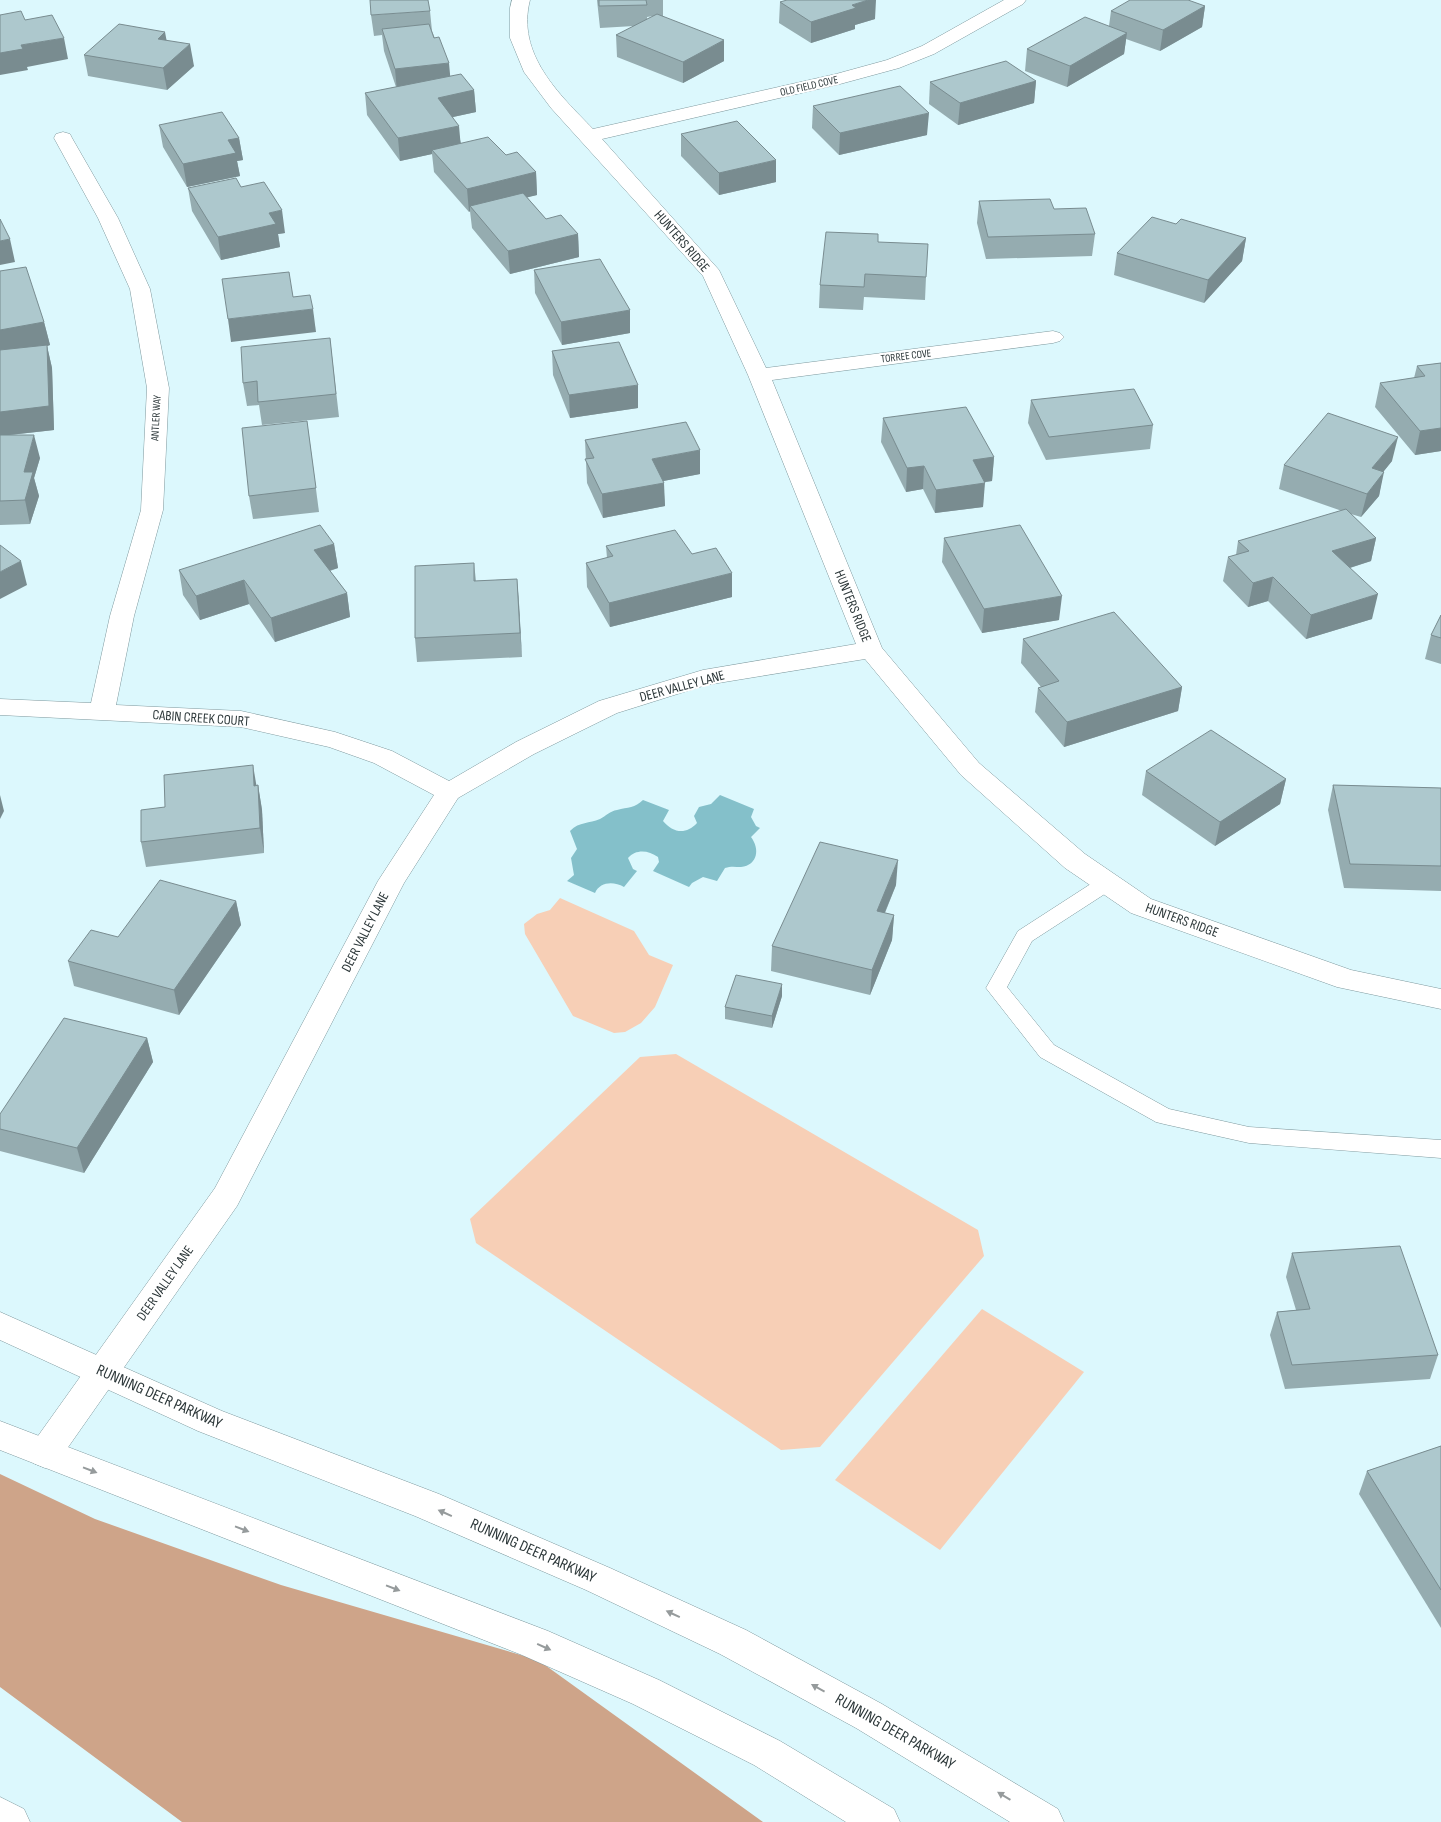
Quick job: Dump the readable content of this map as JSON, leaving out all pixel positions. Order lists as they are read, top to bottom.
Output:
{
  "streets": {
    "street": [
      "OLD FIELD COVE",
      "HUNTERS RIDGE",
      "TORREE COVE",
      "ANTLER WAY",
      "DEER VALLEY LANE",
      "CABIN CREEK COURT",
      "RUNNING DEER PARKWAY"
    ]
  },
  "crossings": [
    ["OLD FIELD COVE", "HUNTERS RIDGE"],
    ["HUNTERS RIDGE", "TORREE COVE"],
    ["HUNTERS RIDGE", "DEER VALLEY LANE"],
    ["ANTLER WAY", "CABIN CREEK COURT"],
    ["DEER VALLEY LANE", "CABIN CREEK COURT"],
    ["DEER VALLEY LANE", "RUNNING DEER PARKWAY"]
  ]
}
